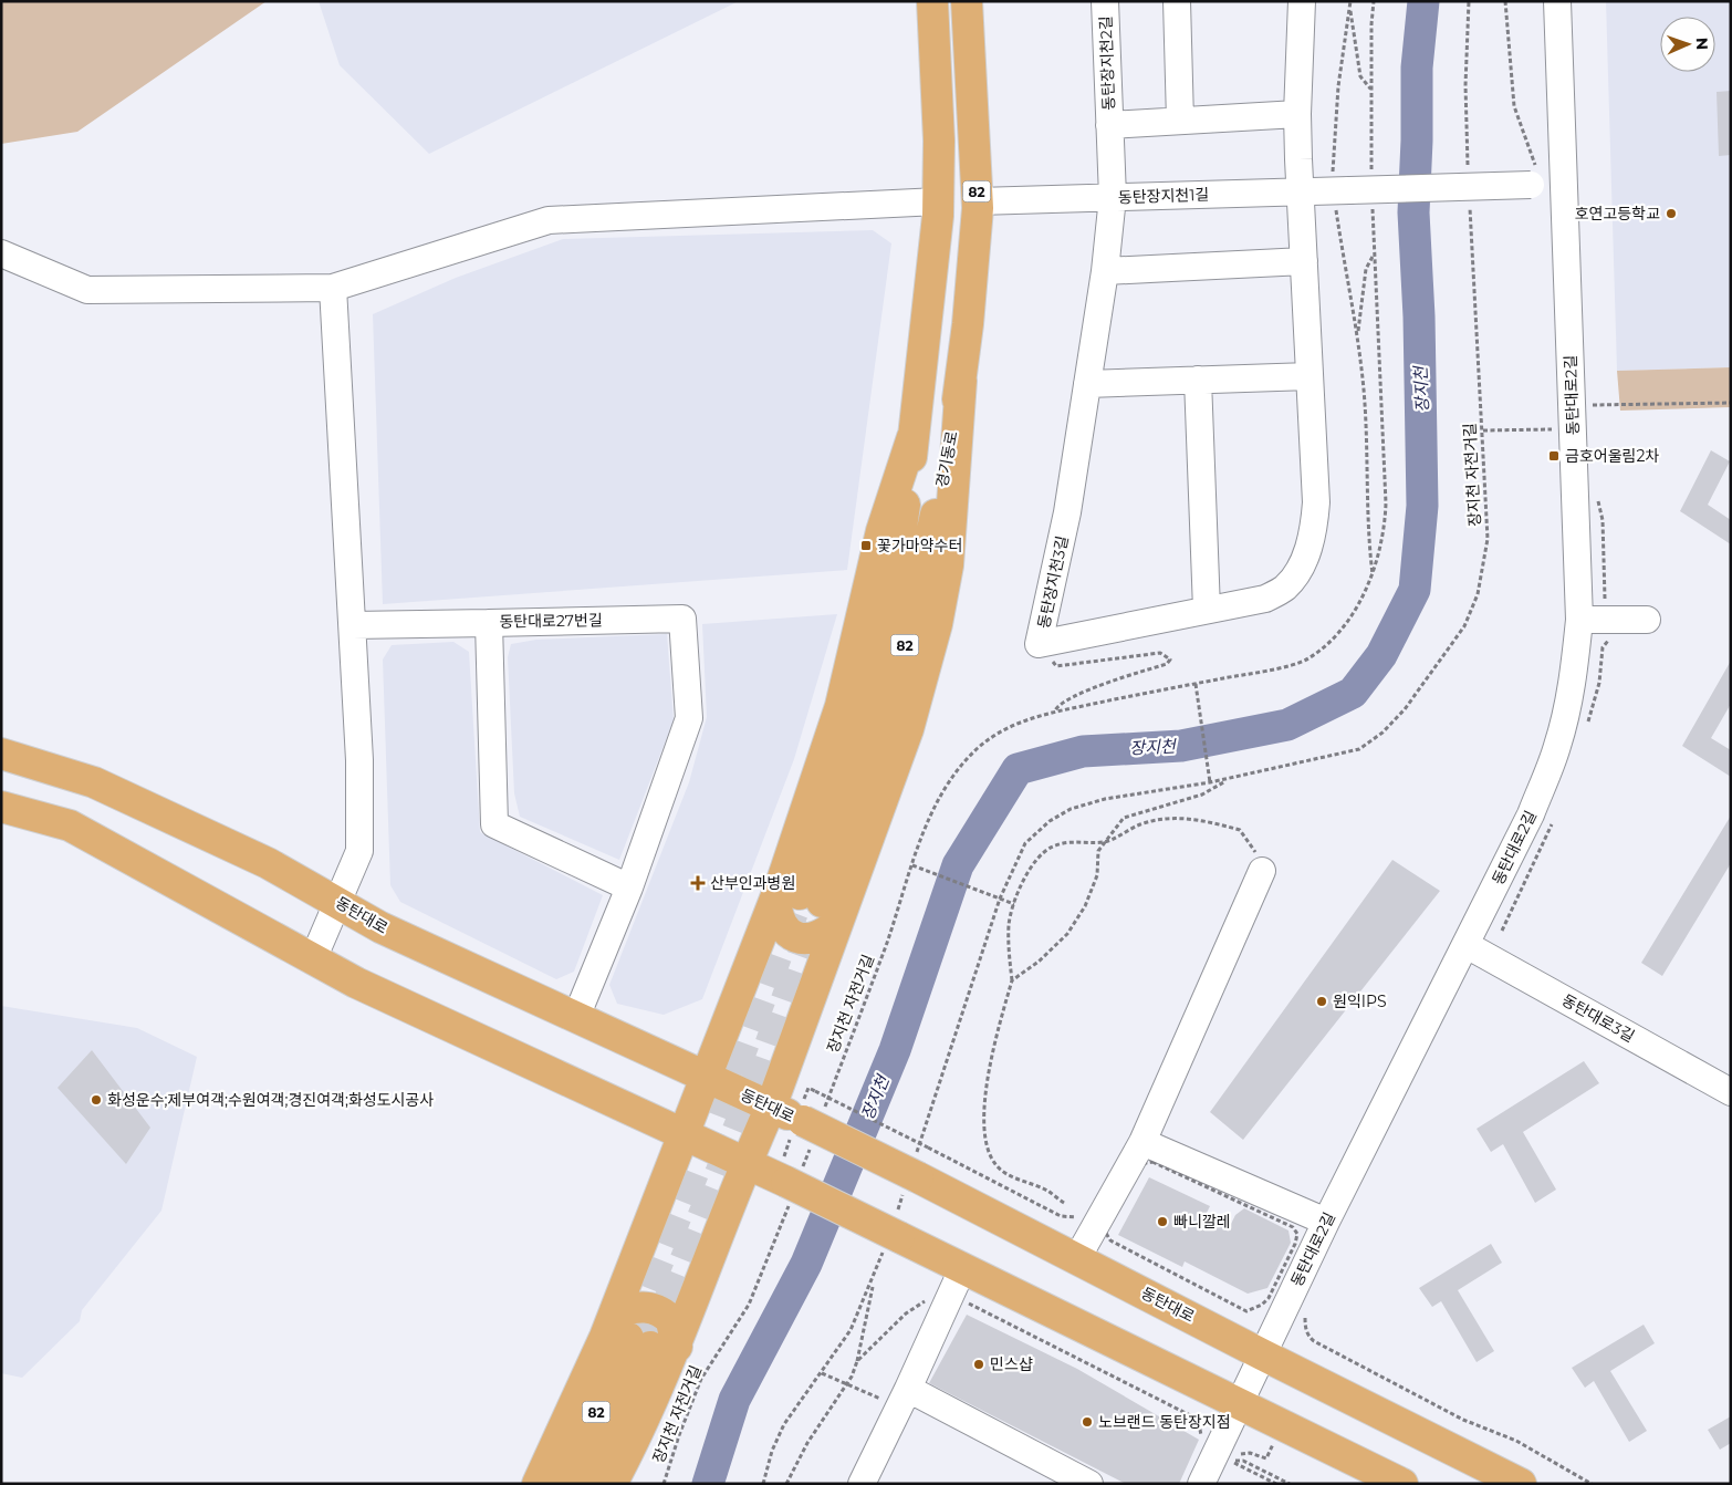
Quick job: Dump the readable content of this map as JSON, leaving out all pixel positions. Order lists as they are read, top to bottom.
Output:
{
  "streets": {
    "main road": ["82", "동탄대로"],
    "street": [
      "동탄장지천2길",
      "동탄장지천1길",
      "동탄대로2길",
      "동탄장지천3길",
      "동탄대로27번길",
      "동탄대로3길"
    ],
    "path": ["장지천 자전거길"]
  },
  "crossings": [
    ["동탄장지천2길", "동탄장지천1길"],
    ["동탄장지천2길", "동탄장지천3길"],
    ["82", "동탄장지천1길"],
    ["동탄장지천1길", "동탄장지천3길"],
    ["동탄대로2길", "동탄대로"],
    ["동탄대로2길", "동탄대로3길"],
    ["장지천 자전거길", "동탄대로"],
    ["동탄대로27번길", "동탄대로"]
  ],
  "water": ["장지천"],
  "places": {
    "other": [
      "호연고등학교",
      "원익IPS",
      "화성운수;제부여객;수원여객;경진여객;화성도시공사",
      "빠니깔레",
      "민스샵",
      "노브랜드 동탄장지점"
    ],
    "transit": ["금호어울림2차", "꽃가마약수터"],
    "health": ["산부인과병원"]
  },
  "north": "right"
}
